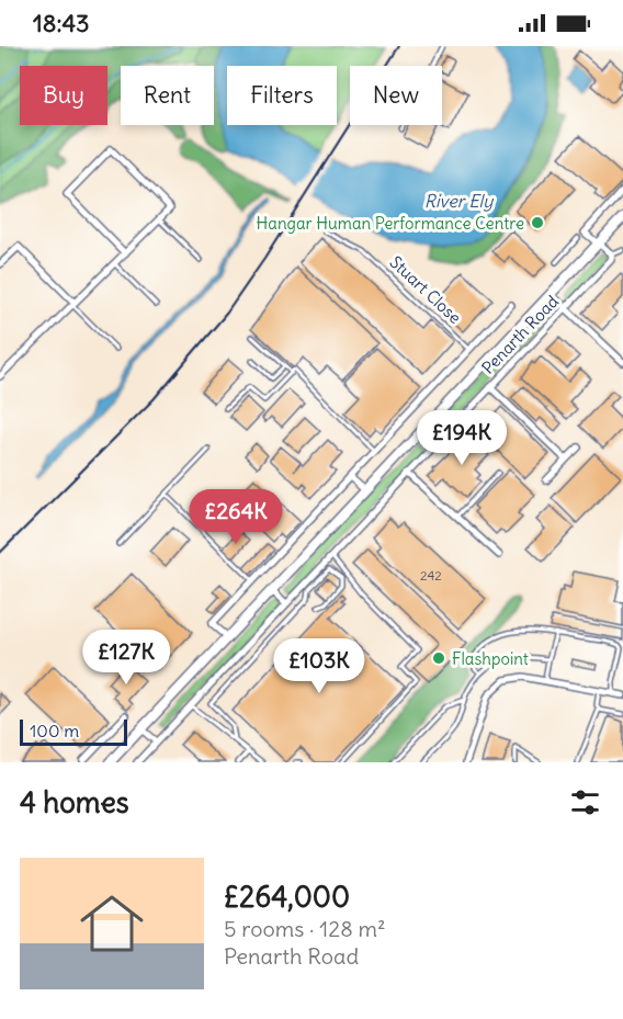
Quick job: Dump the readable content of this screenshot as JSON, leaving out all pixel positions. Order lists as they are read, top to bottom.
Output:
{
  "streets": {
    "main road": ["Penarth Road"],
    "lane": ["Stuart Close"]
  },
  "crossings": [
    ["Stuart Close", "Penarth Road"]
  ],
  "water": ["River Ely"],
  "places": ["Hangar Human Performance Centre", "Flashpoint"],
  "house_numbers": ["242"],
  "scale_bar": "100 m",
  "page": {
    "status": "18:43",
    "chip": [
      "Buy",
      "Rent",
      "Filters",
      "New"
    ],
    "price": [
      "£194K",
      "£264K",
      "£127K",
      "£103K"
    ],
    "scale": "100 m",
    "heading": "4 homes",
    "list": [
      {
        "name": "£264,000",
        "note": "5 rooms · 128 m² · Penarth Road"
      }
    ]
  }
}
